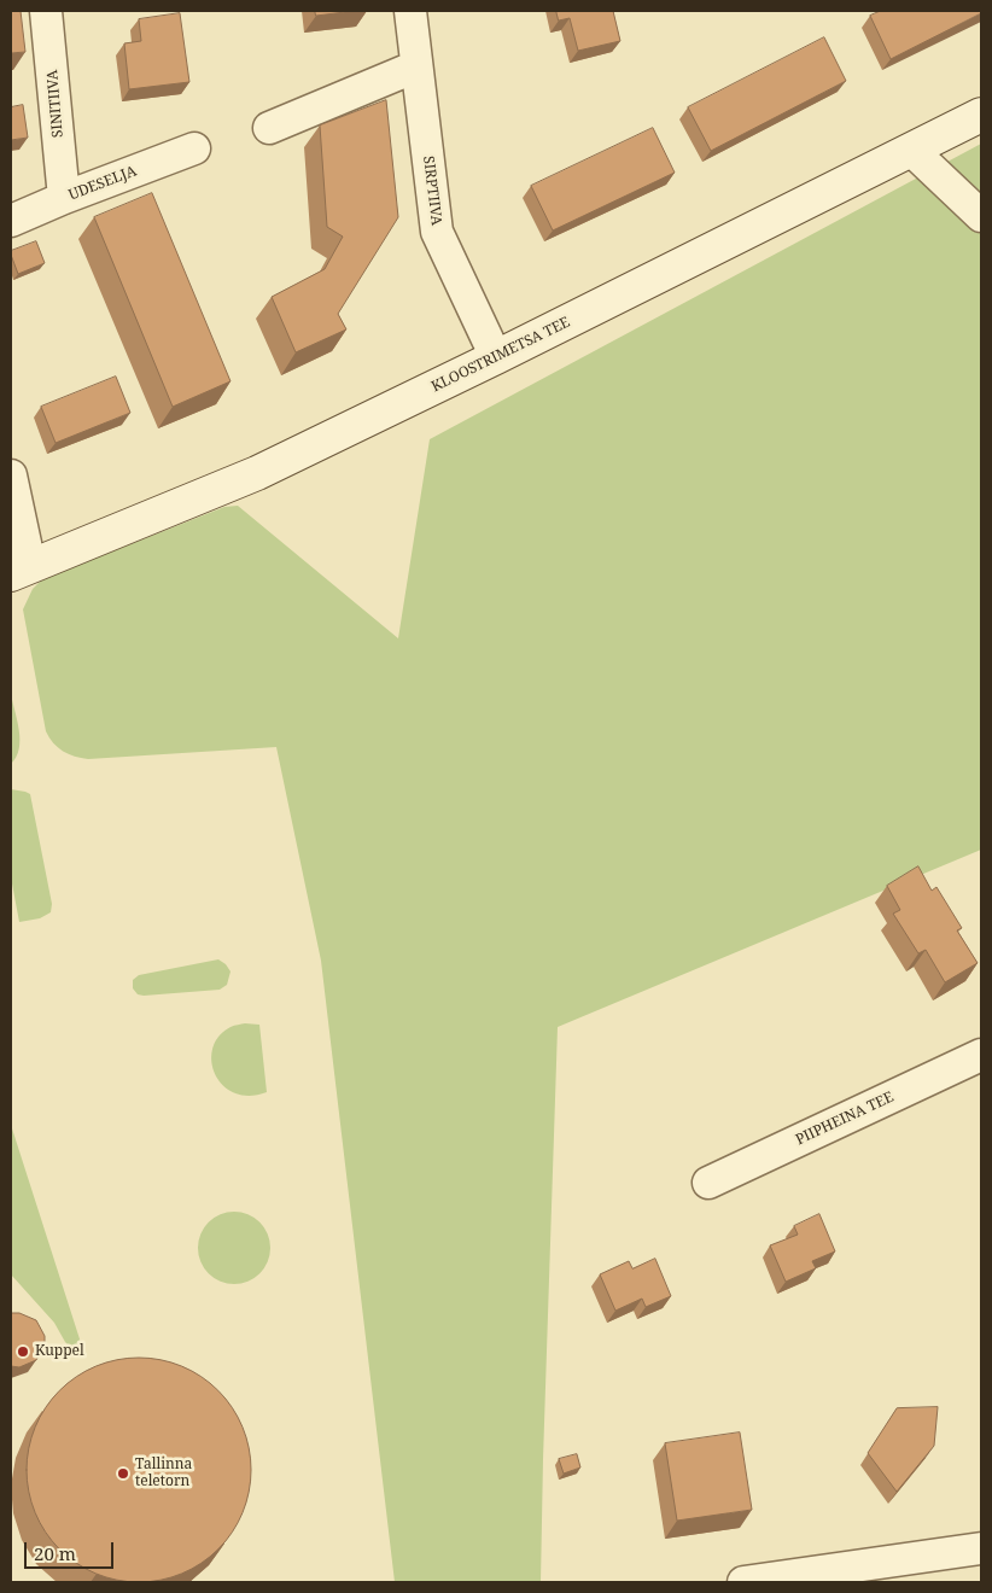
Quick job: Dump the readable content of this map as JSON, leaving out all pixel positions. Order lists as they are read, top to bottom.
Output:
{
  "streets": {
    "main road": ["KLOOSTRIMETSA TEE"],
    "street": [
      "SINITIIVA",
      "UDESELJA",
      "SIRPTIIVA",
      "PIIPHEINA TEE"
    ]
  },
  "crossings": [
    ["SINITIIVA", "UDESELJA"],
    ["SIRPTIIVA", "KLOOSTRIMETSA TEE"]
  ],
  "places": ["Kuppel", "Tallinna teletorn"],
  "scale_bar": "20 m"
}
